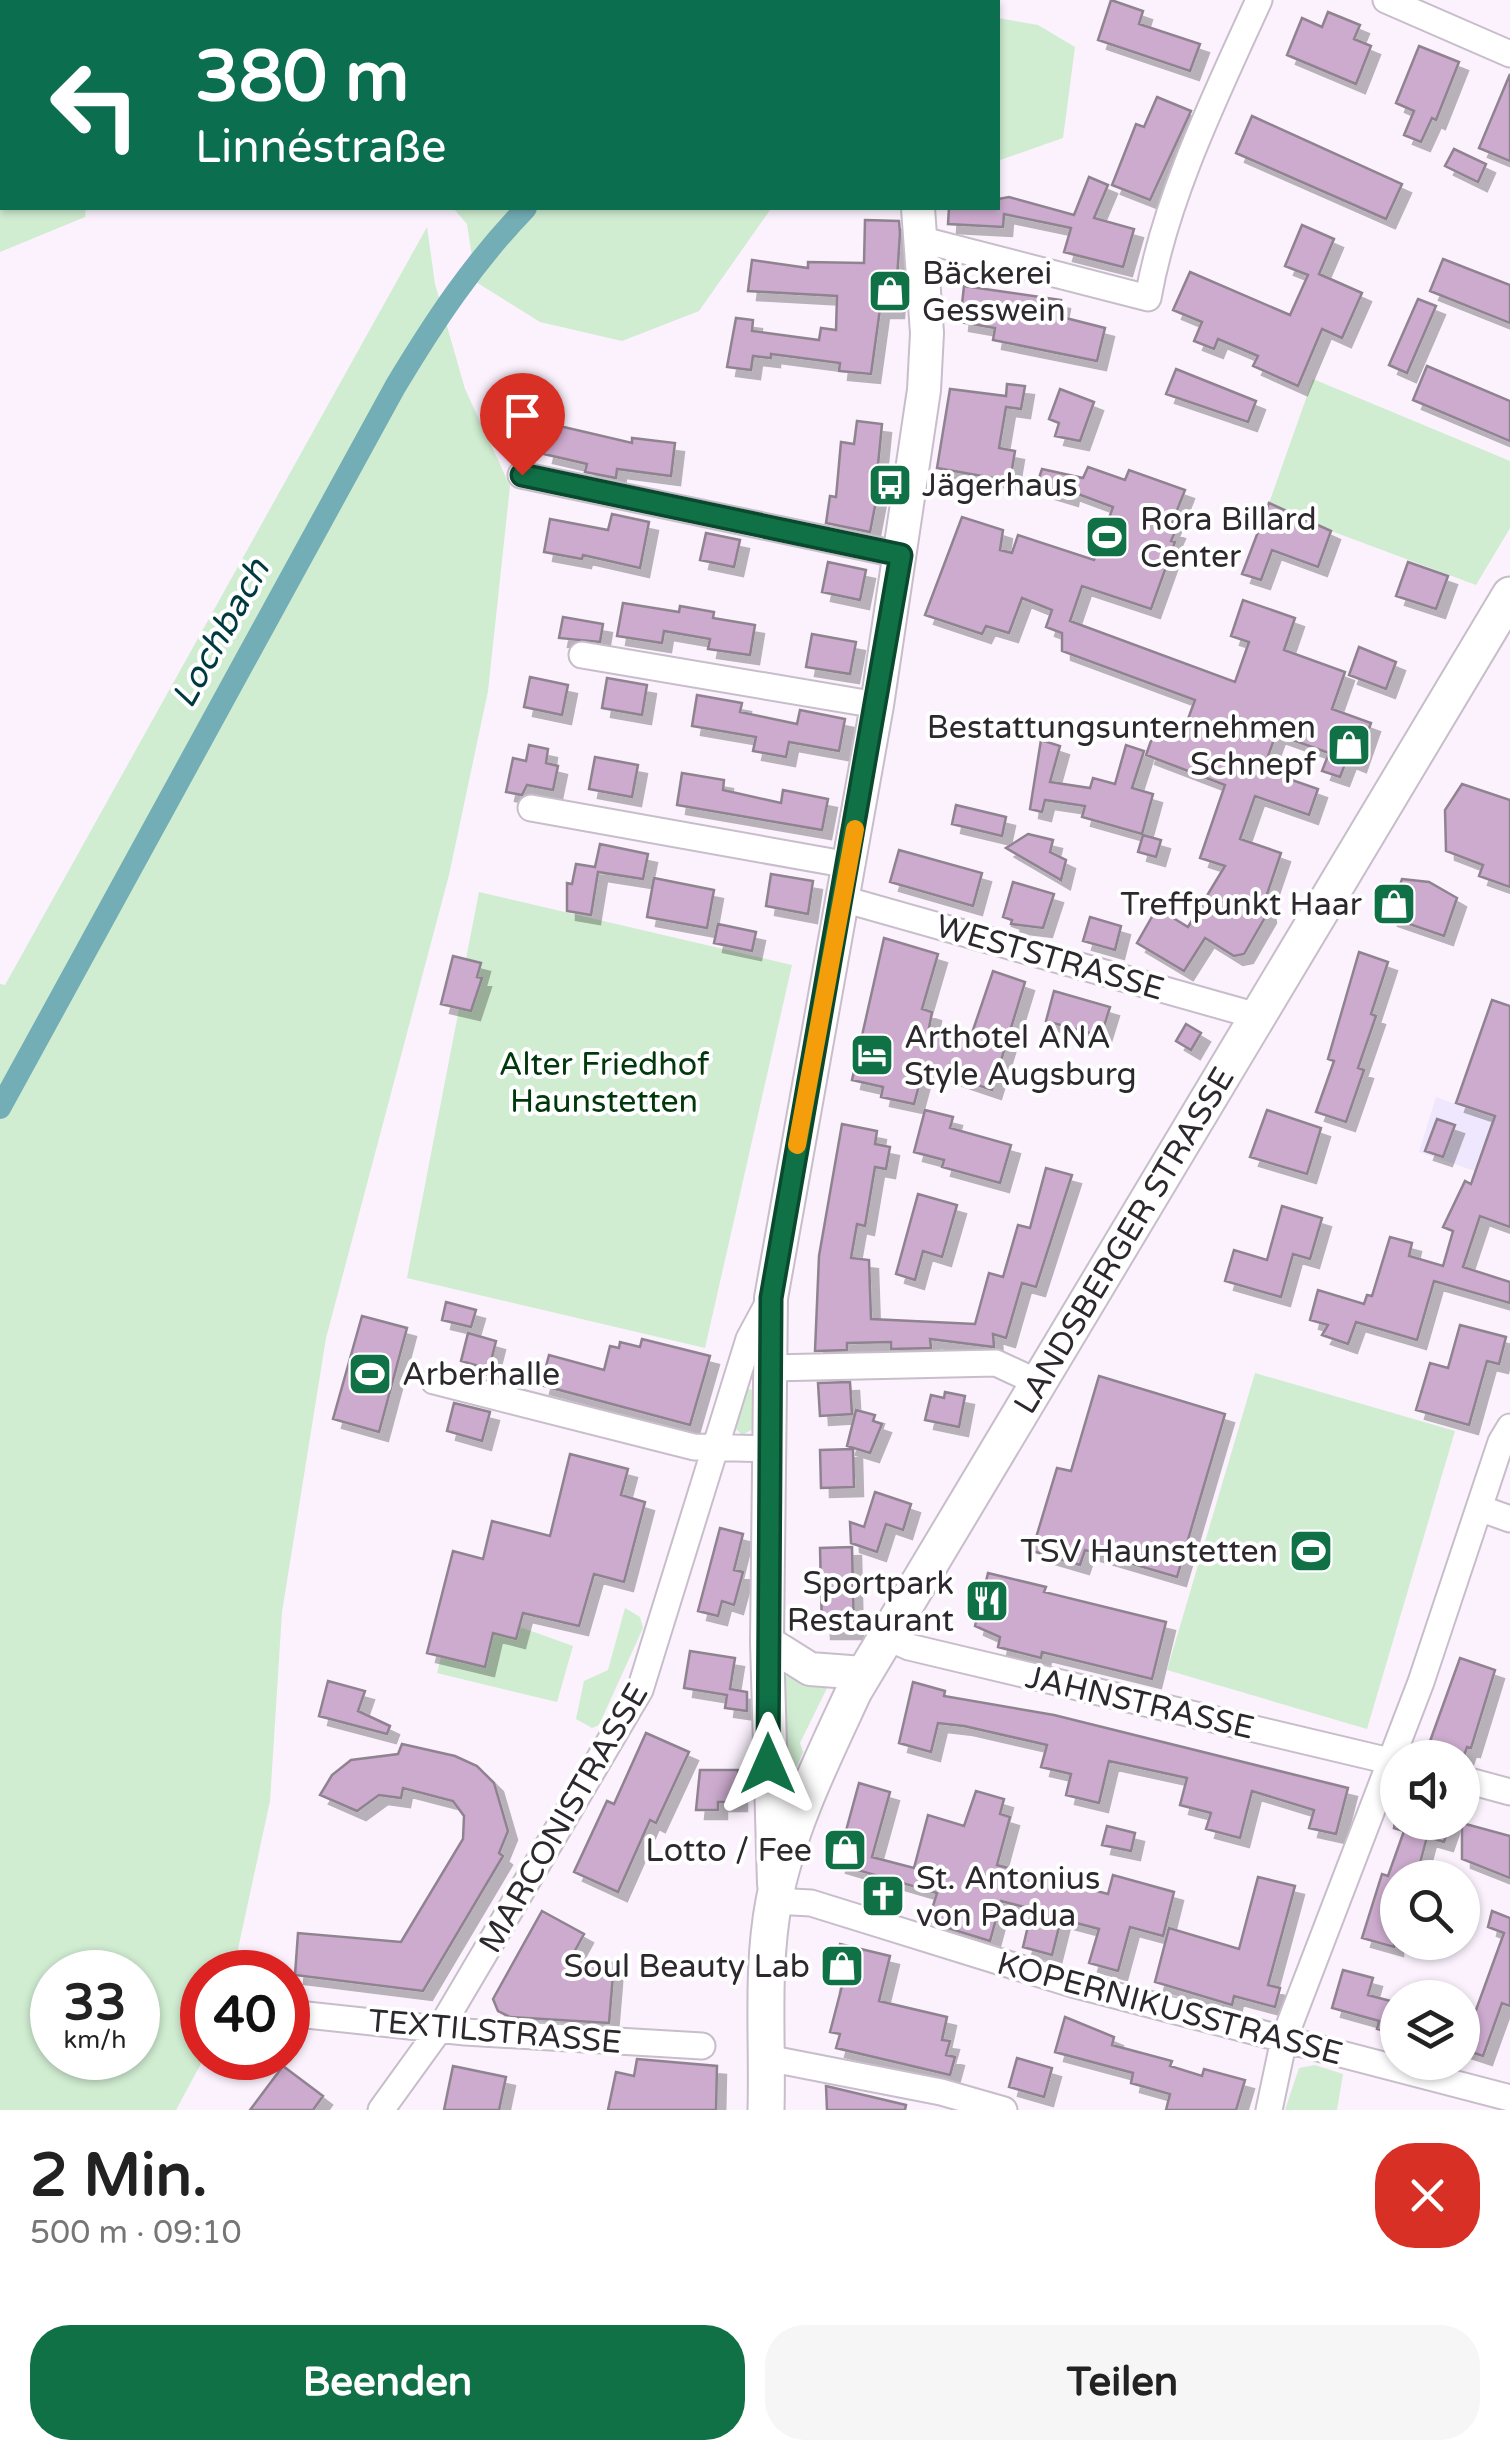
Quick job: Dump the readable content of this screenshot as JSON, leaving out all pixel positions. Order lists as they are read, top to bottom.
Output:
{
  "streets": {
    "main road": ["LANDSBERGER STRASSE"],
    "street": [
      "WESTSTRASSE",
      "JAHNSTRASSE",
      "MARCONISTRASSE",
      "KOPERNIKUSSTRASSE",
      "TEXTILSTRASSE"
    ]
  },
  "crossings": [
    ["WESTSTRASSE", "LANDSBERGER STRASSE"],
    ["LANDSBERGER STRASSE", "JAHNSTRASSE"],
    ["LANDSBERGER STRASSE", "KOPERNIKUSSTRASSE"],
    ["MARCONISTRASSE", "TEXTILSTRASSE"]
  ],
  "water": ["Lochbach"],
  "parks": ["Alter Friedhof Haunstetten"],
  "places": {
    "shop": [
      "Bäckerei Gesswein",
      "Bestattungsunternehmen Schnepf",
      "Treffpunkt Haar",
      "Lotto / Fee",
      "Soul Beauty Lab"
    ],
    "bus stop": ["Jägerhaus"],
    "sports": ["Rora Billard Center", "Arberhalle", "TSV Haunstetten"],
    "hotel": ["Arthotel ANA Style Augsburg"],
    "restaurant": ["Sportpark Restaurant"],
    "church": ["St. Antonius von Padua"]
  },
  "page": {
    "turn": ["380 m", "Linnéstraße"],
    "speed": "33 km/h",
    "limit": "40",
    "heading": ["2 Min.", "500 m · 09:10"],
    "buttons": ["Beenden", "Teilen"]
  }
}
